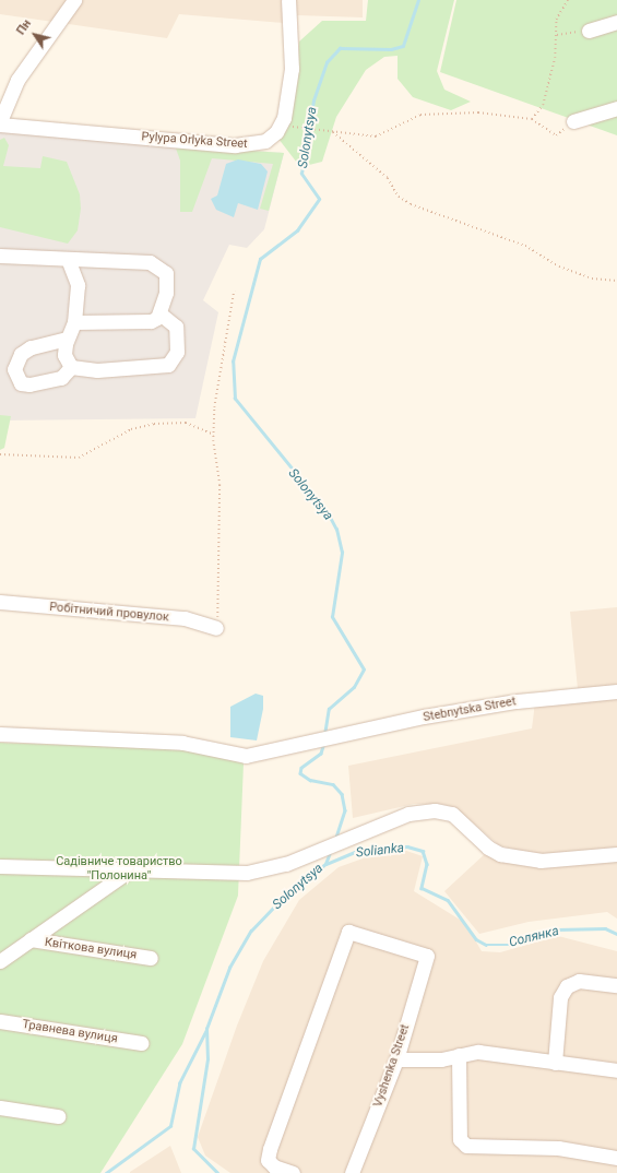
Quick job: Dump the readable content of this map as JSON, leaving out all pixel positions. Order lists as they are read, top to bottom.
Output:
{
  "streets": {
    "street": [
      "Pylypa Orlyka Street",
      "Робітничий провулок",
      "Stebnytska Street",
      "Квіткова вулиця",
      "Травнева вулиця",
      "Vyshenka Street"
    ]
  },
  "water": ["Solonytsya", "Solianka", "Солянка"],
  "parks": ["Садівниче товариство \"Полонина\""],
  "north": "top left"
}
